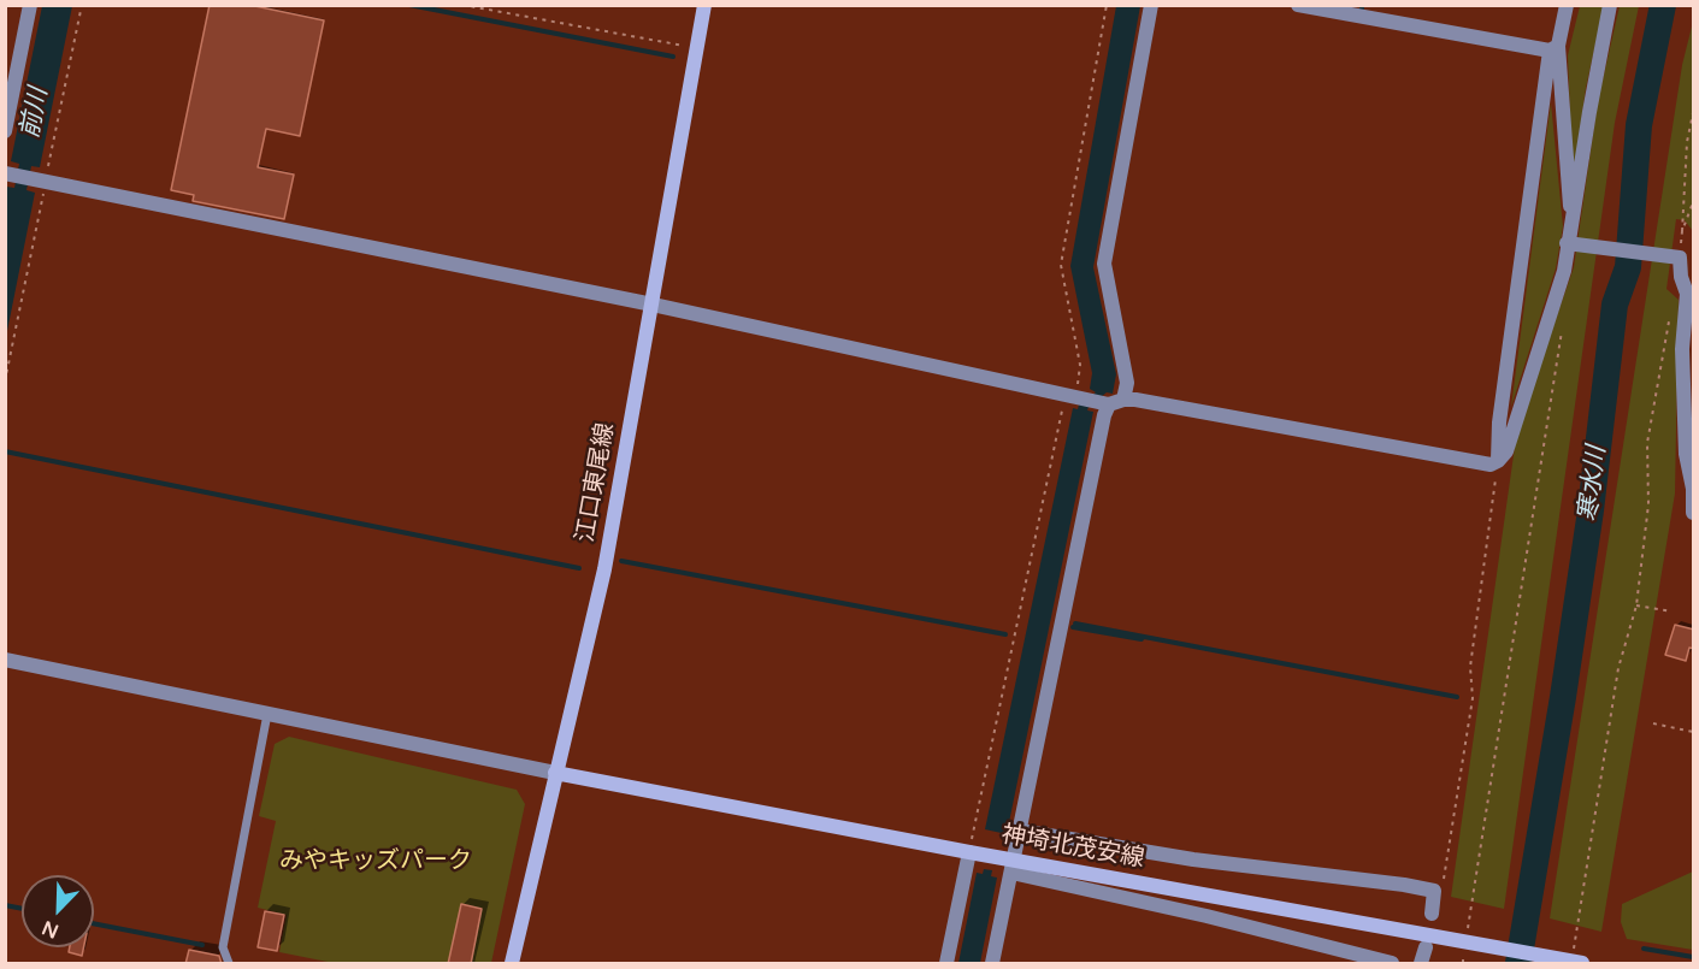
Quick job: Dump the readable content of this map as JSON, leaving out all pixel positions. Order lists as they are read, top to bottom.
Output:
{
  "streets": {
    "main road": ["江口東尾線", "神埼北茂安線"]
  },
  "crossings": [
    ["江口東尾線", "神埼北茂安線"]
  ],
  "water": ["前川", "寒水川"],
  "parks": ["みやキッズパーク"],
  "north": "bottom left"
}
